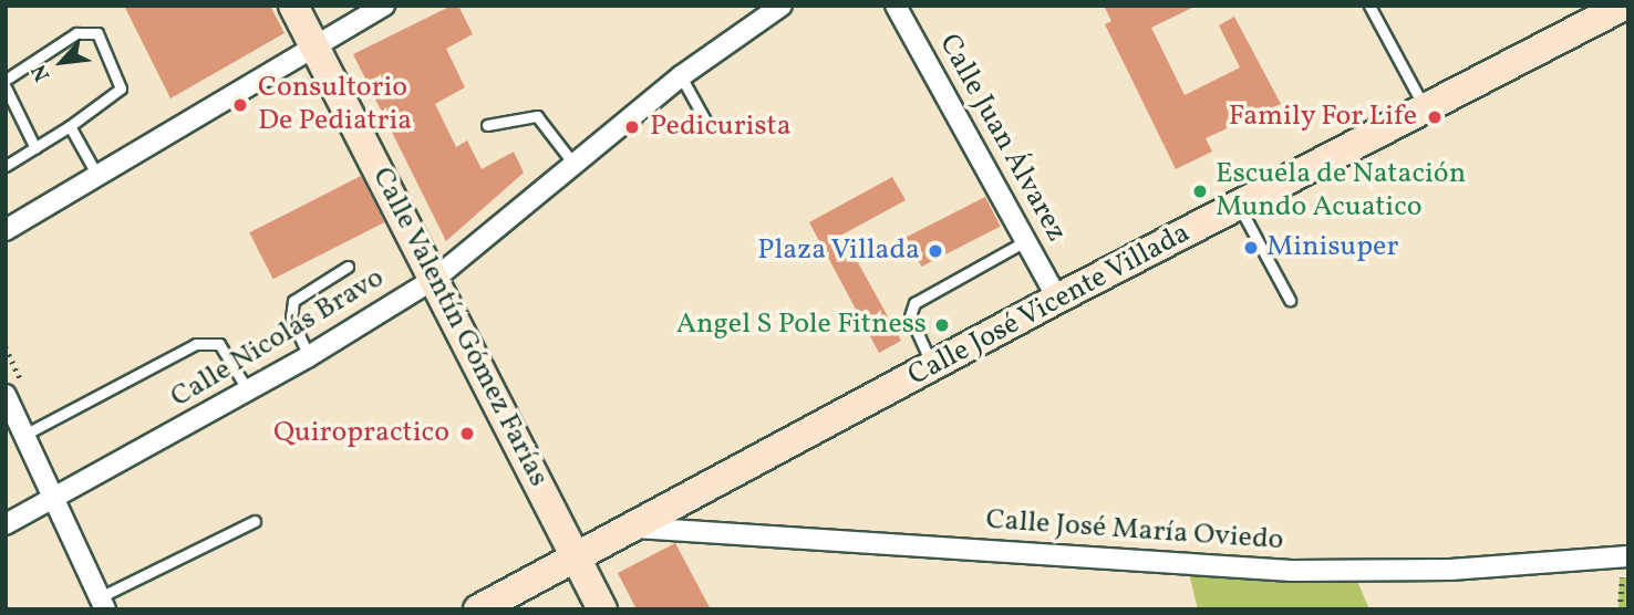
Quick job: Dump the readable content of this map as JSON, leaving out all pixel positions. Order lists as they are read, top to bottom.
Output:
{
  "streets": {
    "main road": ["Calle José Vicente Villada", "Calle Valentín Gómez Farías"],
    "street": ["Calle Juan Álvarez", "Calle Nicolás Bravo", "Calle José María Oviedo"]
  },
  "crossings": [
    ["Calle Juan Álvarez", "Calle José Vicente Villada"],
    ["Calle José Vicente Villada", "Calle Valentín Gómez Farías"],
    ["Calle José Vicente Villada", "Calle José María Oviedo"],
    ["Calle Valentín Gómez Farías", "Calle Nicolás Bravo"]
  ],
  "places": [
    "Consultorio De Pediatria",
    "Family For Life",
    "Pedicurista",
    "Escuela de Natación Mundo Acuatico",
    "Minisuper",
    "Plaza Villada",
    "Angel S Pole Fitness",
    "Quiropractico"
  ],
  "north": "bottom left"
}
